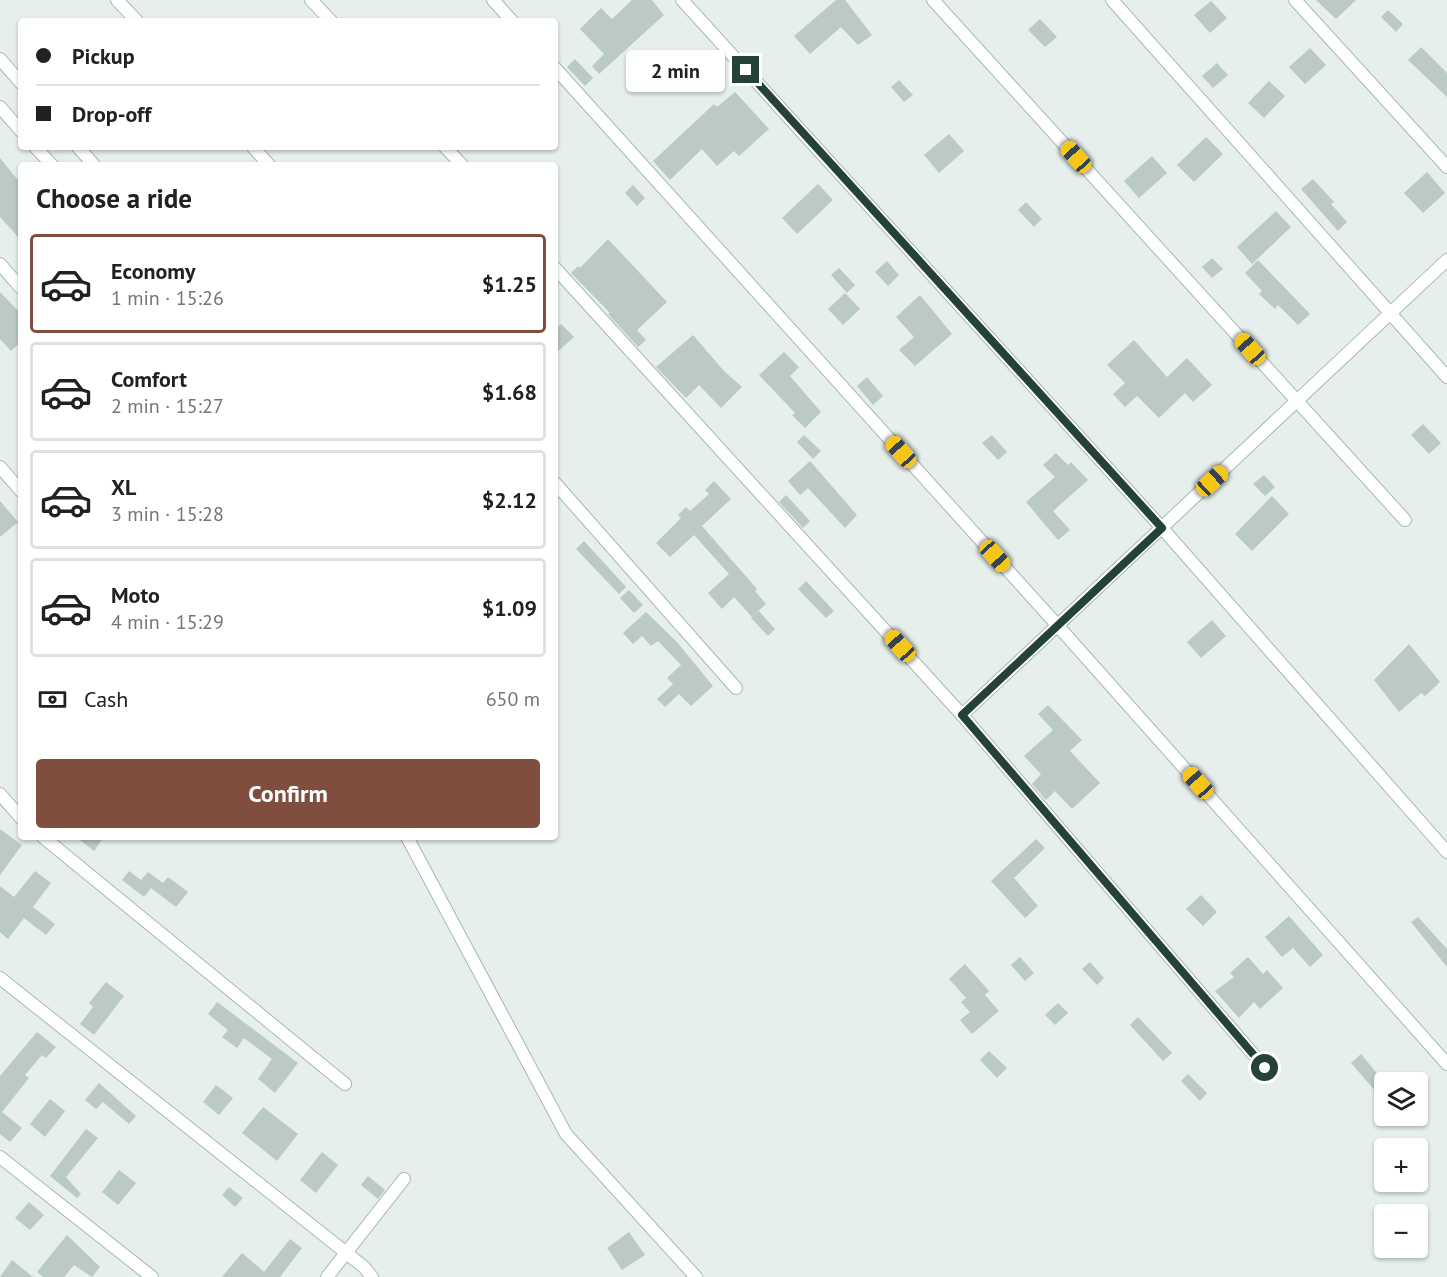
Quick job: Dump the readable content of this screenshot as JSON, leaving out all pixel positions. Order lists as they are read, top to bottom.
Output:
{
  "page": {
    "banner": ["Pickup", "Drop-off"],
    "bubble": "2 min",
    "heading": "Choose a ride",
    "list": [
      {
        "name": "Economy",
        "note": "1 min · 15:26",
        "value": "$1.25"
      },
      {
        "name": "Comfort",
        "note": "2 min · 15:27",
        "value": "$1.68"
      },
      {
        "name": "XL",
        "note": "3 min · 15:28",
        "value": "$2.12"
      },
      {
        "name": "Moto",
        "note": "4 min · 15:29",
        "value": "$1.09"
      }
    ],
    "pay": ["Cash", "650 m"],
    "buttons": "Confirm",
    "map_buttons": ["+", "−"]
  }
}
